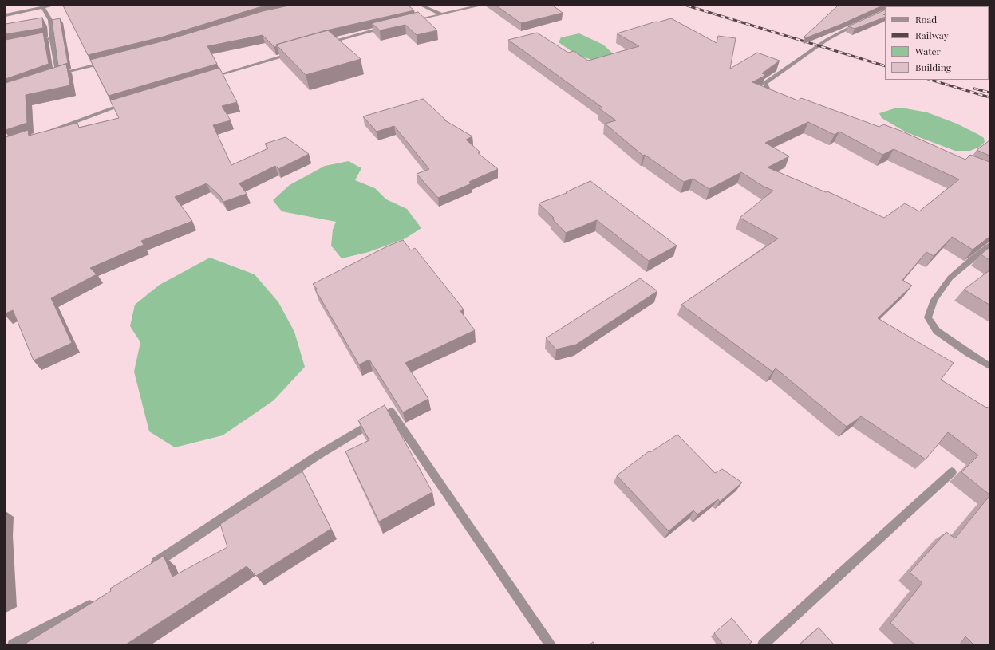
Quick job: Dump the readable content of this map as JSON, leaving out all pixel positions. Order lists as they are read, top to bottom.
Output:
{
  "legend": [
    "Road",
    "Railway",
    "Water",
    "Building"
  ]
}
